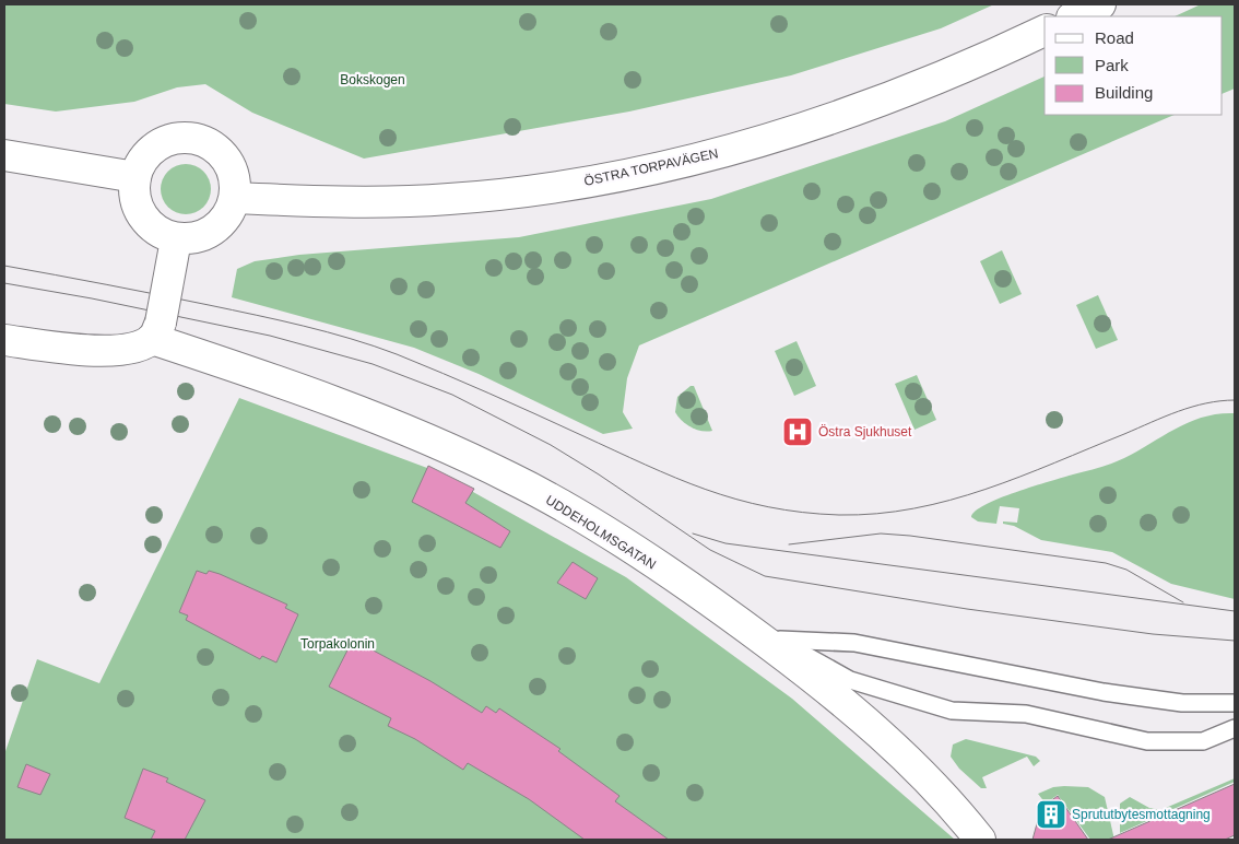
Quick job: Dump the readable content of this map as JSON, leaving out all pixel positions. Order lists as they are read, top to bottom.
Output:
{
  "streets": {
    "street": ["ÖSTRA TORPAVÄGEN", "UDDEHOLMSGATAN"]
  },
  "parks": ["Bokskogen", "Torpakolonin"],
  "places": {
    "hospital": ["Östra Sjukhuset"],
    "building": ["Sprututbytesmottagning"]
  },
  "legend": ["Road", "Park", "Building"]
}
